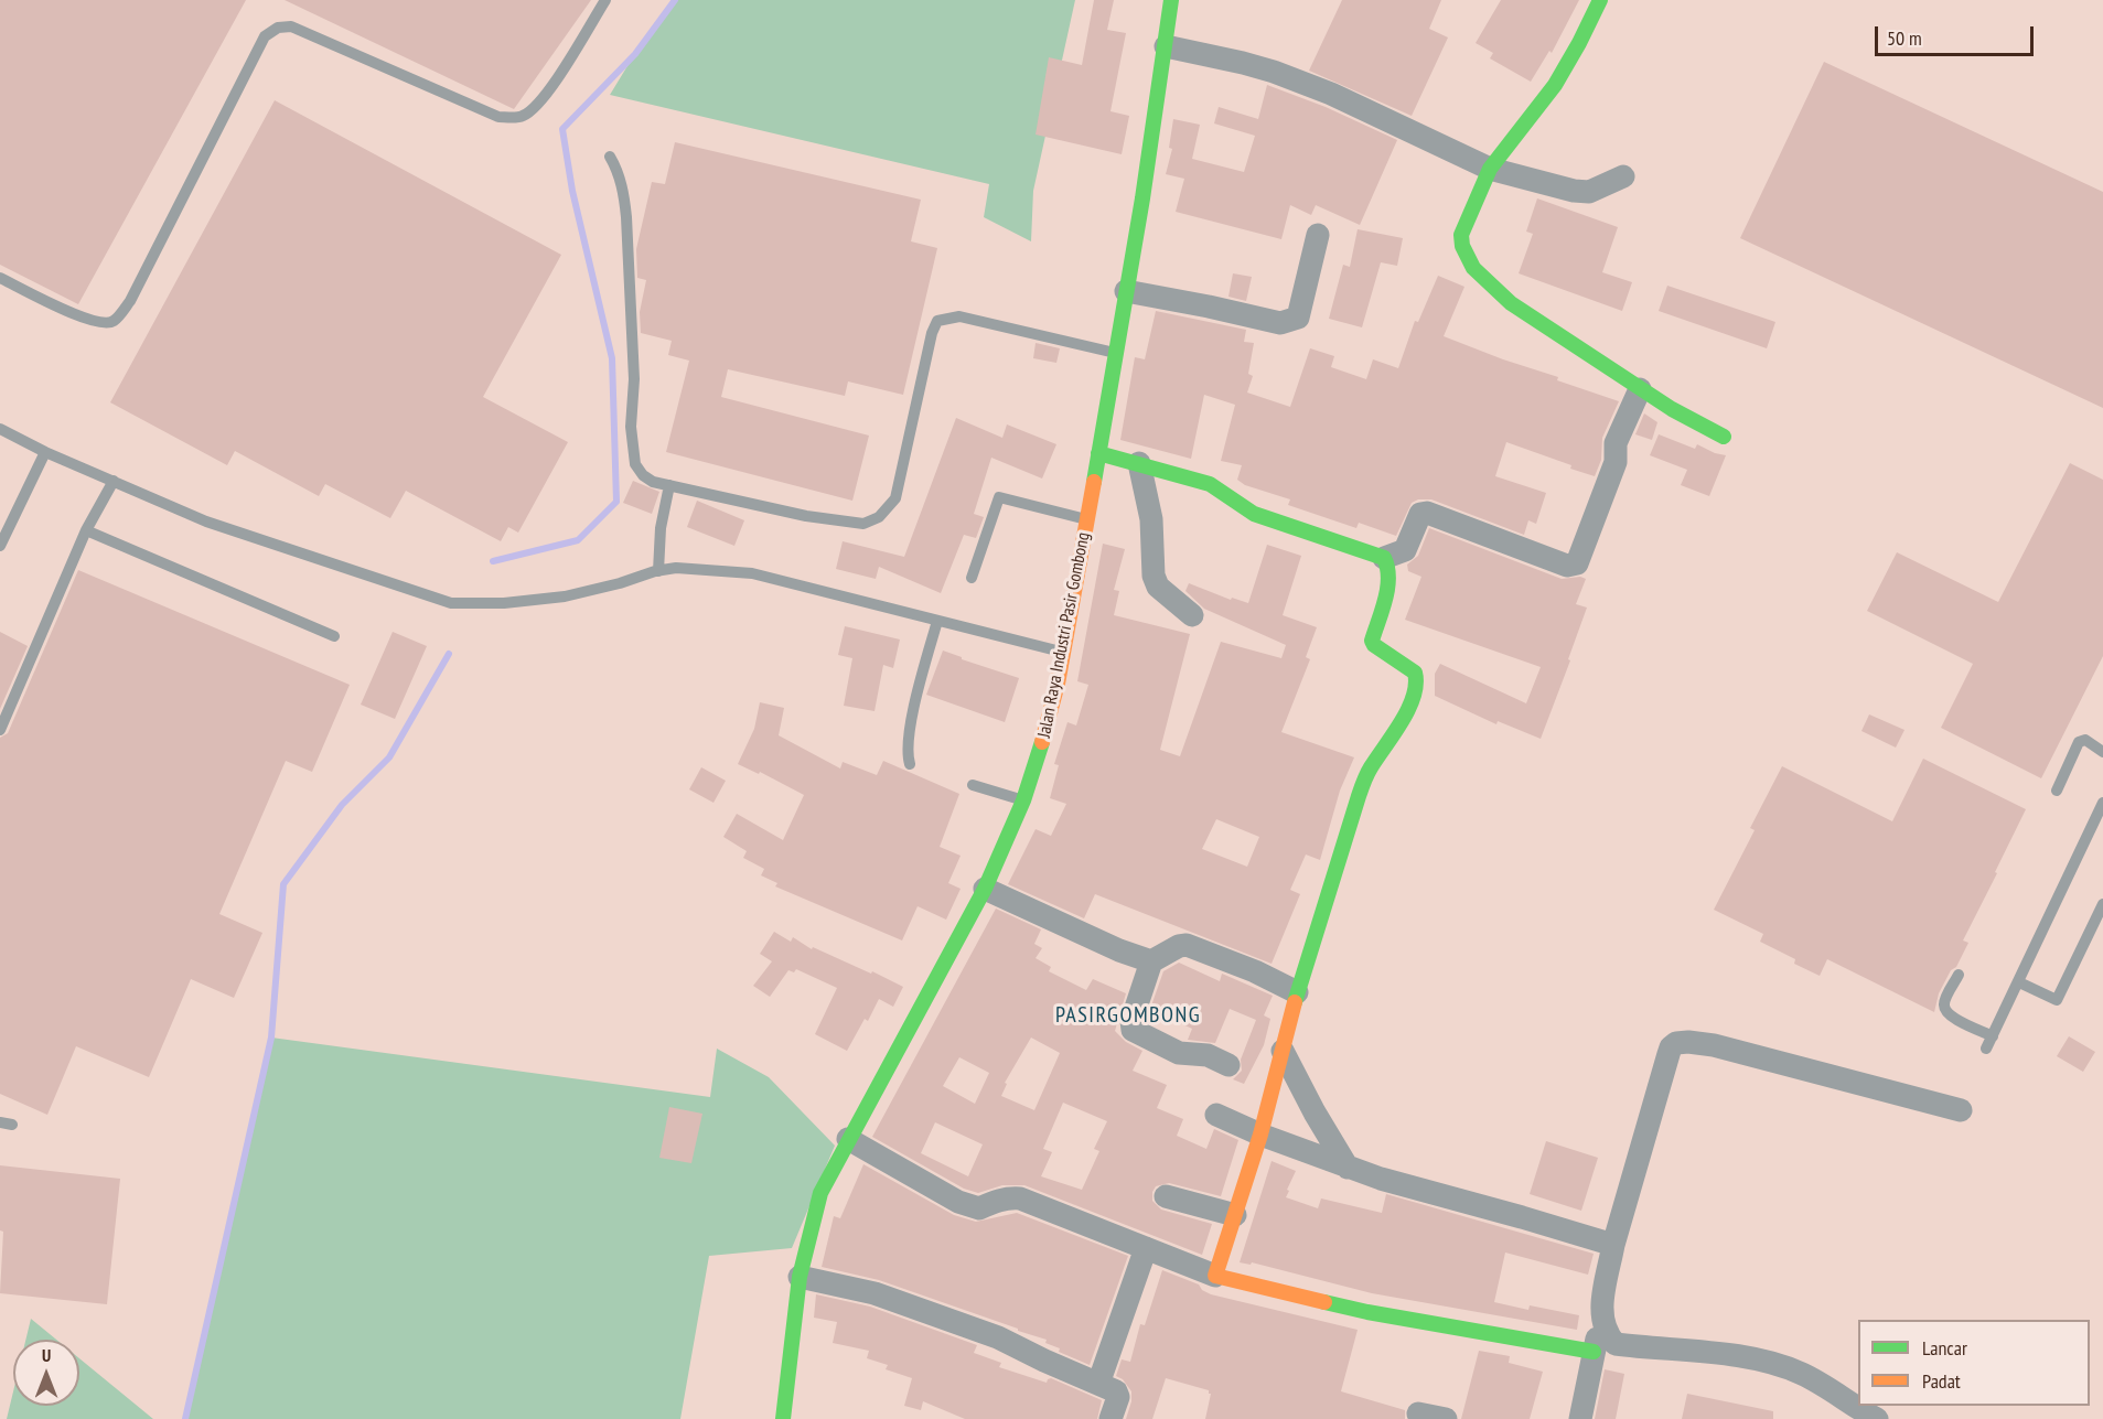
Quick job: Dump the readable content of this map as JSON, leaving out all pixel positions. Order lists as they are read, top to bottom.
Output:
{
  "streets": {
    "street": ["Jalan Raya Industri Pasir Gombong"]
  },
  "districts": ["PASIRGOMBONG"],
  "legend": ["Lancar", "Padat"],
  "scale_bar": "50 m",
  "north": "top"
}
